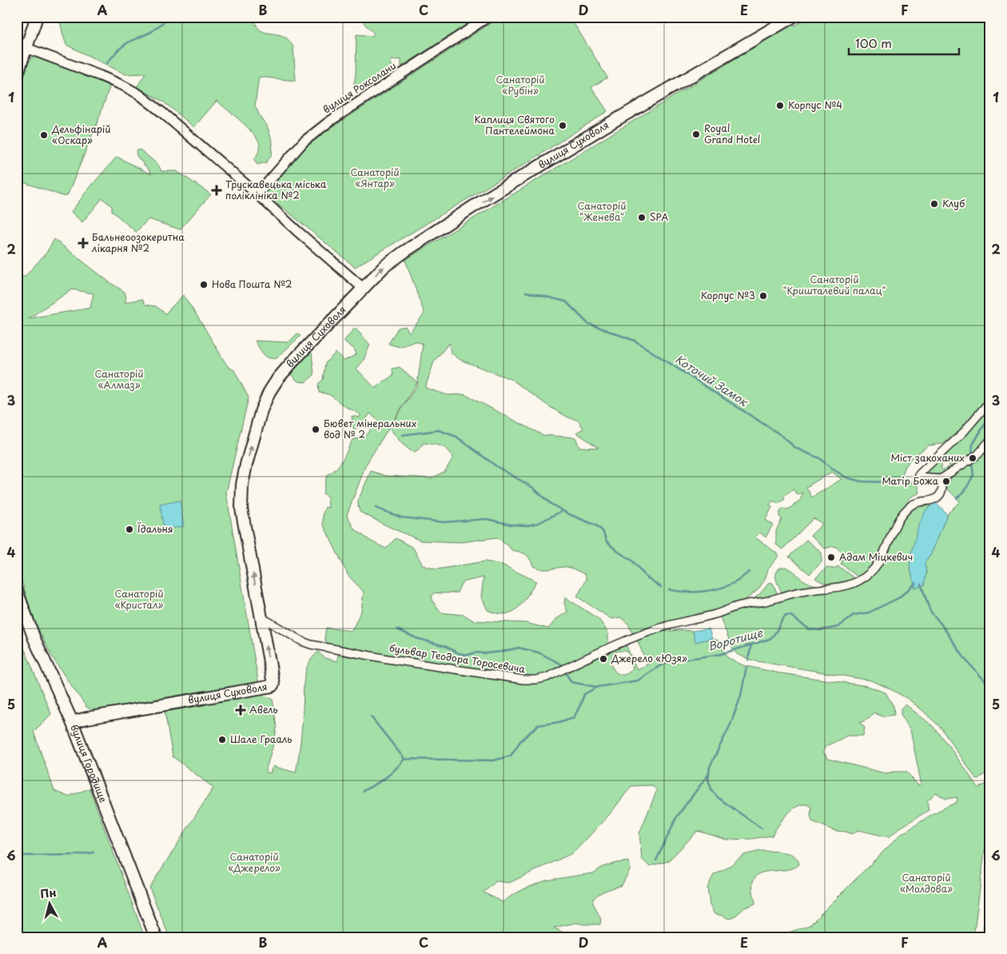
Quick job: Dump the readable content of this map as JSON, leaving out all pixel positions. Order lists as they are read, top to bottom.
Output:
{
  "streets": {
    "street": [
      "вулиця Роксолани",
      "вулиця Суховоля",
      "бульвар Теодора Торосевича",
      "вулиця Городище"
    ]
  },
  "crossings": [
    ["вулиця Суховоля", "бульвар Теодора Торосевича"],
    ["вулиця Суховоля", "вулиця Городище"]
  ],
  "one_way": ["вулиця Суховоля"],
  "water": ["Коточий Замок", "Воротище"],
  "parks": [
    "Санаторій «Рубін»",
    "Санаторій «Янтар»",
    "Санаторій \"Женева\"",
    "Санаторій \"Кришталевий палац\"",
    "Санаторій «Алмаз»",
    "Санаторій «Кристал»",
    "Санаторій «Джерело»",
    "Санаторій «Молдова»"
  ],
  "places": {
    "other": [
      "Корпус №4",
      "Каплиця Святого Пантелеймона",
      "Royal Grand Hotel",
      "Дельфінарій «Оскар»",
      "Клуб",
      "SPA",
      "Нова Пошта №2",
      "Корпус №3",
      "Бювет мінеральних вод № 2",
      "Міст закоханих",
      "Матір Божа",
      "Їдальня",
      "Адам Міцкевич",
      "Джерело «Юзя»",
      "Шале Грааль"
    ],
    "health": ["Трускавецька міська поліклініка №2", "Бальнеоозокеритна лікарня №2", "Авель"]
  },
  "scale_bar": "100 m",
  "north": "top",
  "grid": {
    "columns": [
      "A",
      "B",
      "C",
      "D",
      "E",
      "F"
    ],
    "rows": [
      "1",
      "2",
      "3",
      "4",
      "5",
      "6"
    ]
  }
}
